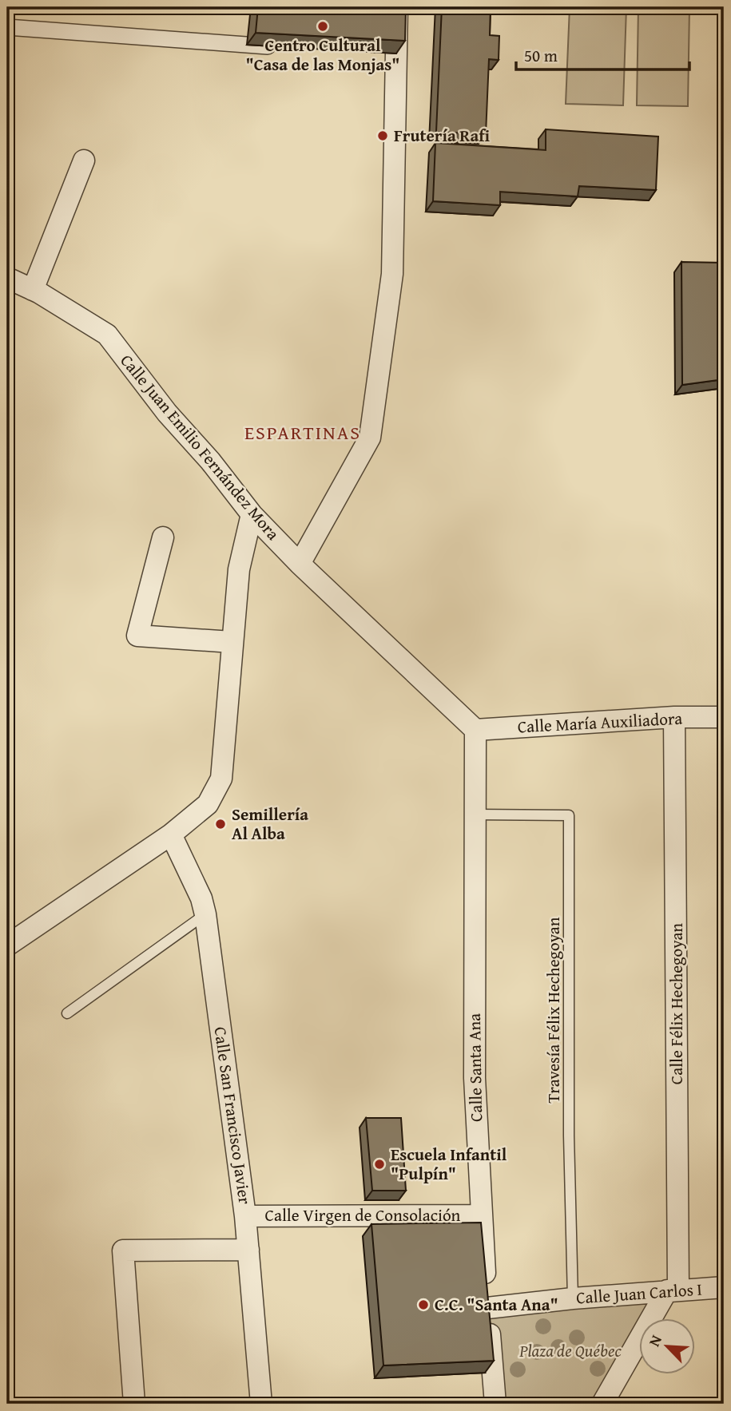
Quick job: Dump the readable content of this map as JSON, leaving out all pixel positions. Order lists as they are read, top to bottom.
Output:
{
  "streets": {
    "street": [
      "Calle Juan Emilio Fernández Mora",
      "Calle María Auxiliadora",
      "Calle Félix Hechegoyan",
      "Calle Santa Ana",
      "Calle San Francisco Javier",
      "Calle Virgen de Consolación",
      "Calle Juan Carlos I"
    ],
    "lane": ["Travesía Félix Hechegoyan"]
  },
  "crossings": [
    ["Calle Juan Emilio Fernández Mora", "Calle María Auxiliadora"],
    ["Calle Juan Emilio Fernández Mora", "Calle Santa Ana"],
    ["Calle María Auxiliadora", "Calle Félix Hechegoyan"],
    ["Calle María Auxiliadora", "Calle Santa Ana"],
    ["Calle Félix Hechegoyan", "Calle Juan Carlos I"],
    ["Travesía Félix Hechegoyan", "Calle Santa Ana"],
    ["Travesía Félix Hechegoyan", "Calle Juan Carlos I"],
    ["Calle Santa Ana", "Calle Virgen de Consolación"],
    ["Calle Santa Ana", "Calle Juan Carlos I"],
    ["Calle San Francisco Javier", "Calle Virgen de Consolación"]
  ],
  "districts": ["ESPARTINAS"],
  "parks": ["Plaza de Québec"],
  "places": [
    "Centro Cultural \"Casa de las Monjas\"",
    "Frutería Rafi",
    "Semillería Al Alba",
    "Escuela Infantil \"Pulpín\"",
    "C.C. \"Santa Ana\""
  ],
  "scale_bar": "50 m",
  "north": "top left"
}
